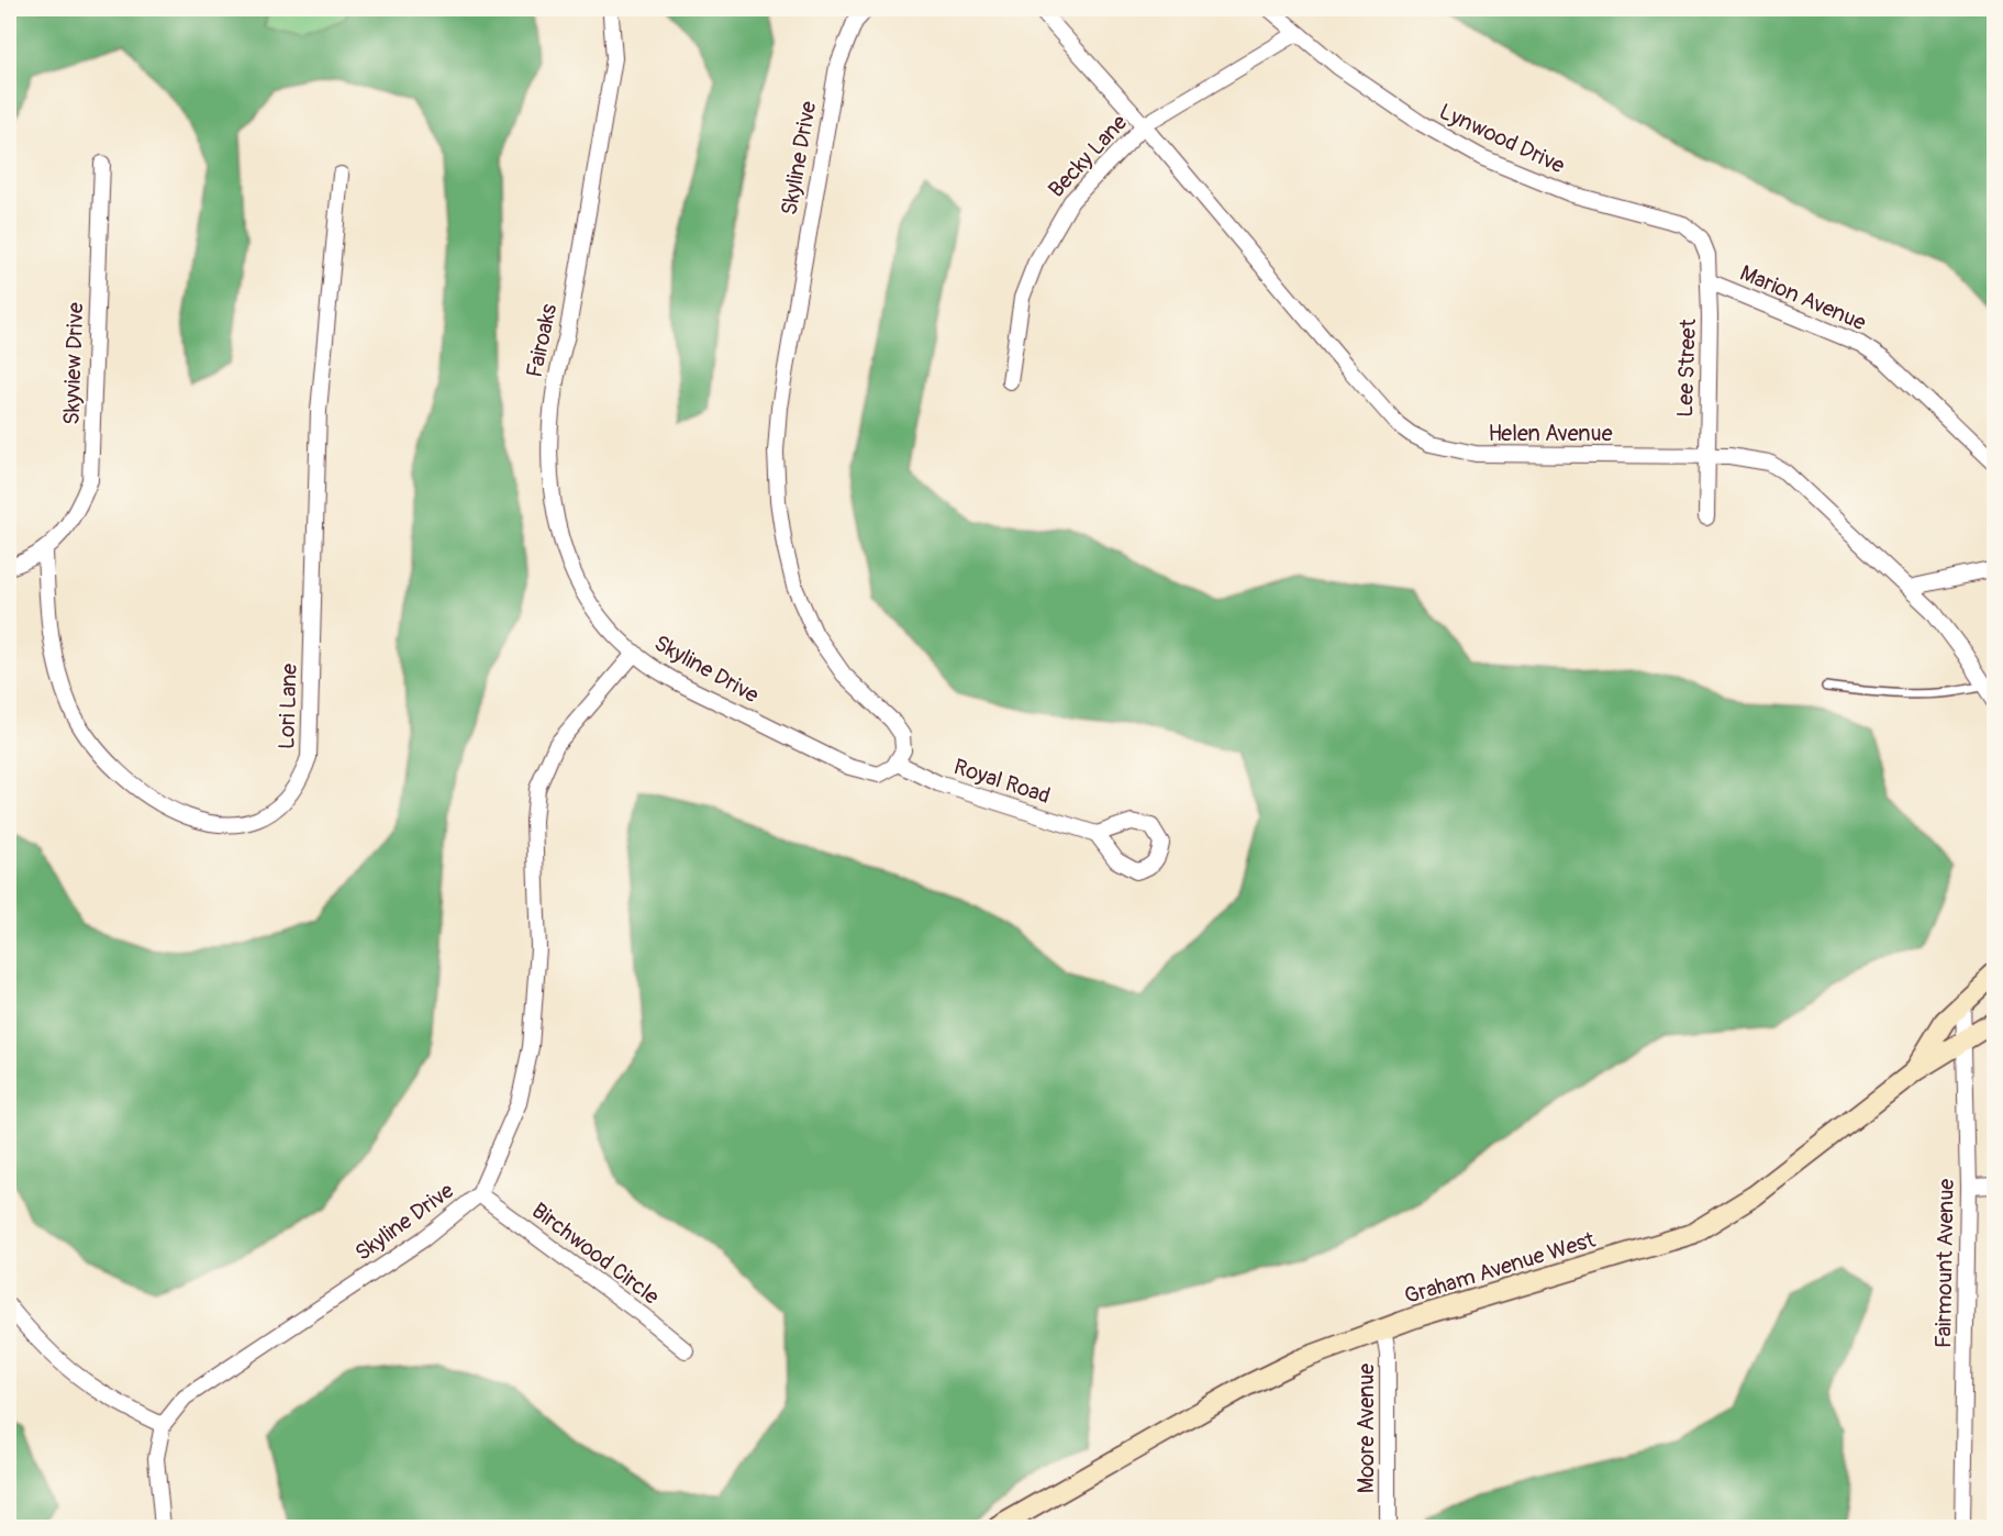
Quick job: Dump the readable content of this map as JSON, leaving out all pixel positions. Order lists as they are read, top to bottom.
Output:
{
  "streets": {
    "street": [
      "Lynwood Drive",
      "Becky Lane",
      "Skyline Drive",
      "Marion Avenue",
      "Fairoaks",
      "Skyview Drive",
      "Lee Street",
      "Helen Avenue",
      "Lori Lane",
      "Royal Road",
      "Birchwood Circle",
      "Fairmount Avenue",
      "Graham Avenue West",
      "Moore Avenue"
    ]
  },
  "crossings": [
    ["Lynwood Drive", "Becky Lane"],
    ["Lynwood Drive", "Marion Avenue"],
    ["Lynwood Drive", "Lee Street"],
    ["Becky Lane", "Helen Avenue"],
    ["Skyline Drive", "Fairoaks"],
    ["Skyline Drive", "Royal Road"],
    ["Skyline Drive", "Birchwood Circle"],
    ["Marion Avenue", "Lee Street"],
    ["Skyview Drive", "Lori Lane"],
    ["Lee Street", "Helen Avenue"],
    ["Fairmount Avenue", "Graham Avenue West"],
    ["Graham Avenue West", "Moore Avenue"]
  ]
}
